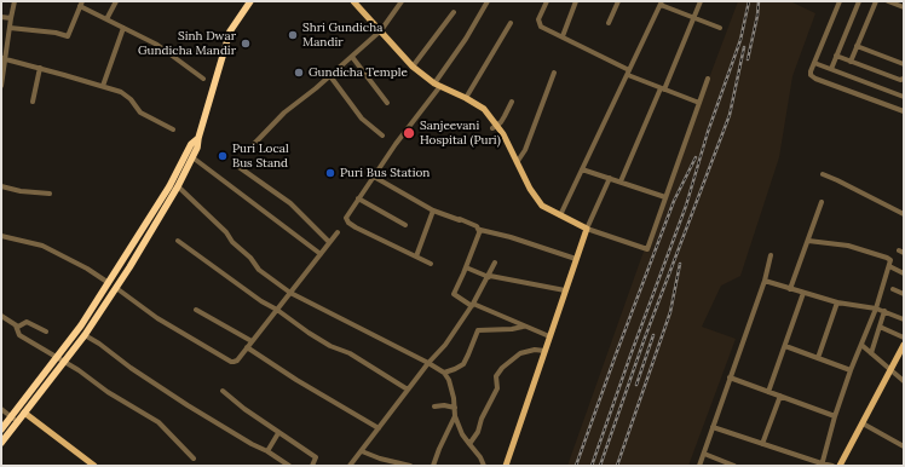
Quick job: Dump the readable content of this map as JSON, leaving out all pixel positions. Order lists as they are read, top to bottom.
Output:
{
  "places": [
    "Shri Gundicha Mandir",
    "Sinh Dwar Gundicha Mandir",
    "Gundicha Temple",
    "Sanjeevani Hospital (Puri)",
    "Puri Local Bus Stand",
    "Puri Bus Station"
  ]
}
